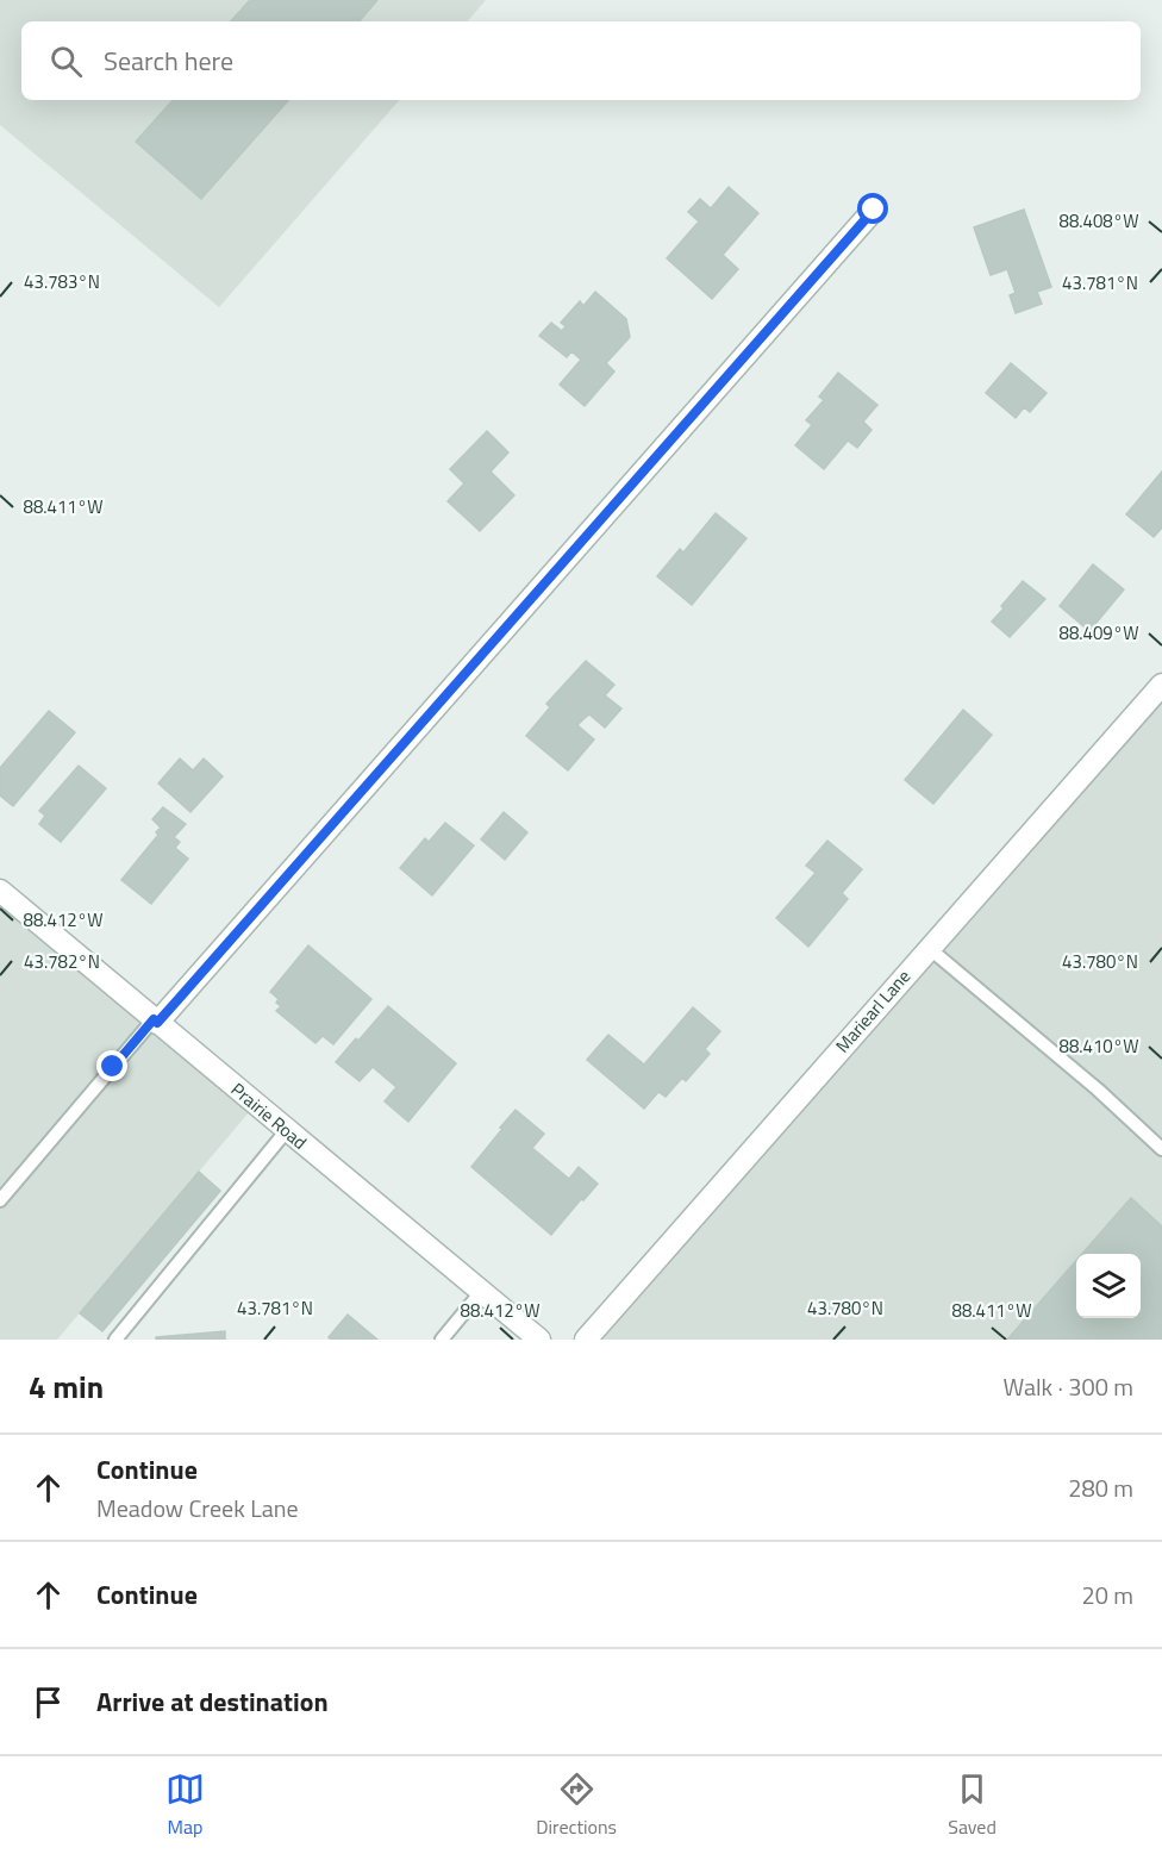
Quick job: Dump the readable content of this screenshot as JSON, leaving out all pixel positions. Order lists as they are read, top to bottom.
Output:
{
  "streets": {
    "street": ["Mariearl Lane", "Prairie Road"]
  },
  "page": {
    "search": "Search here",
    "heading": ["4 min", "Walk · 300 m"],
    "list": [
      ["Continue", "Meadow Creek Lane", "280 m"],
      ["Continue", "20 m"],
      "Arrive at destination"
    ],
    "nav": ["Map", "Directions", "Saved"]
  },
  "coordinates": [
    "88.408°W",
    "43.783°N",
    "43.781°N",
    "88.411°W",
    "88.409°W",
    "88.412°W",
    "43.782°N",
    "43.780°N",
    "88.410°W"
  ]
}
